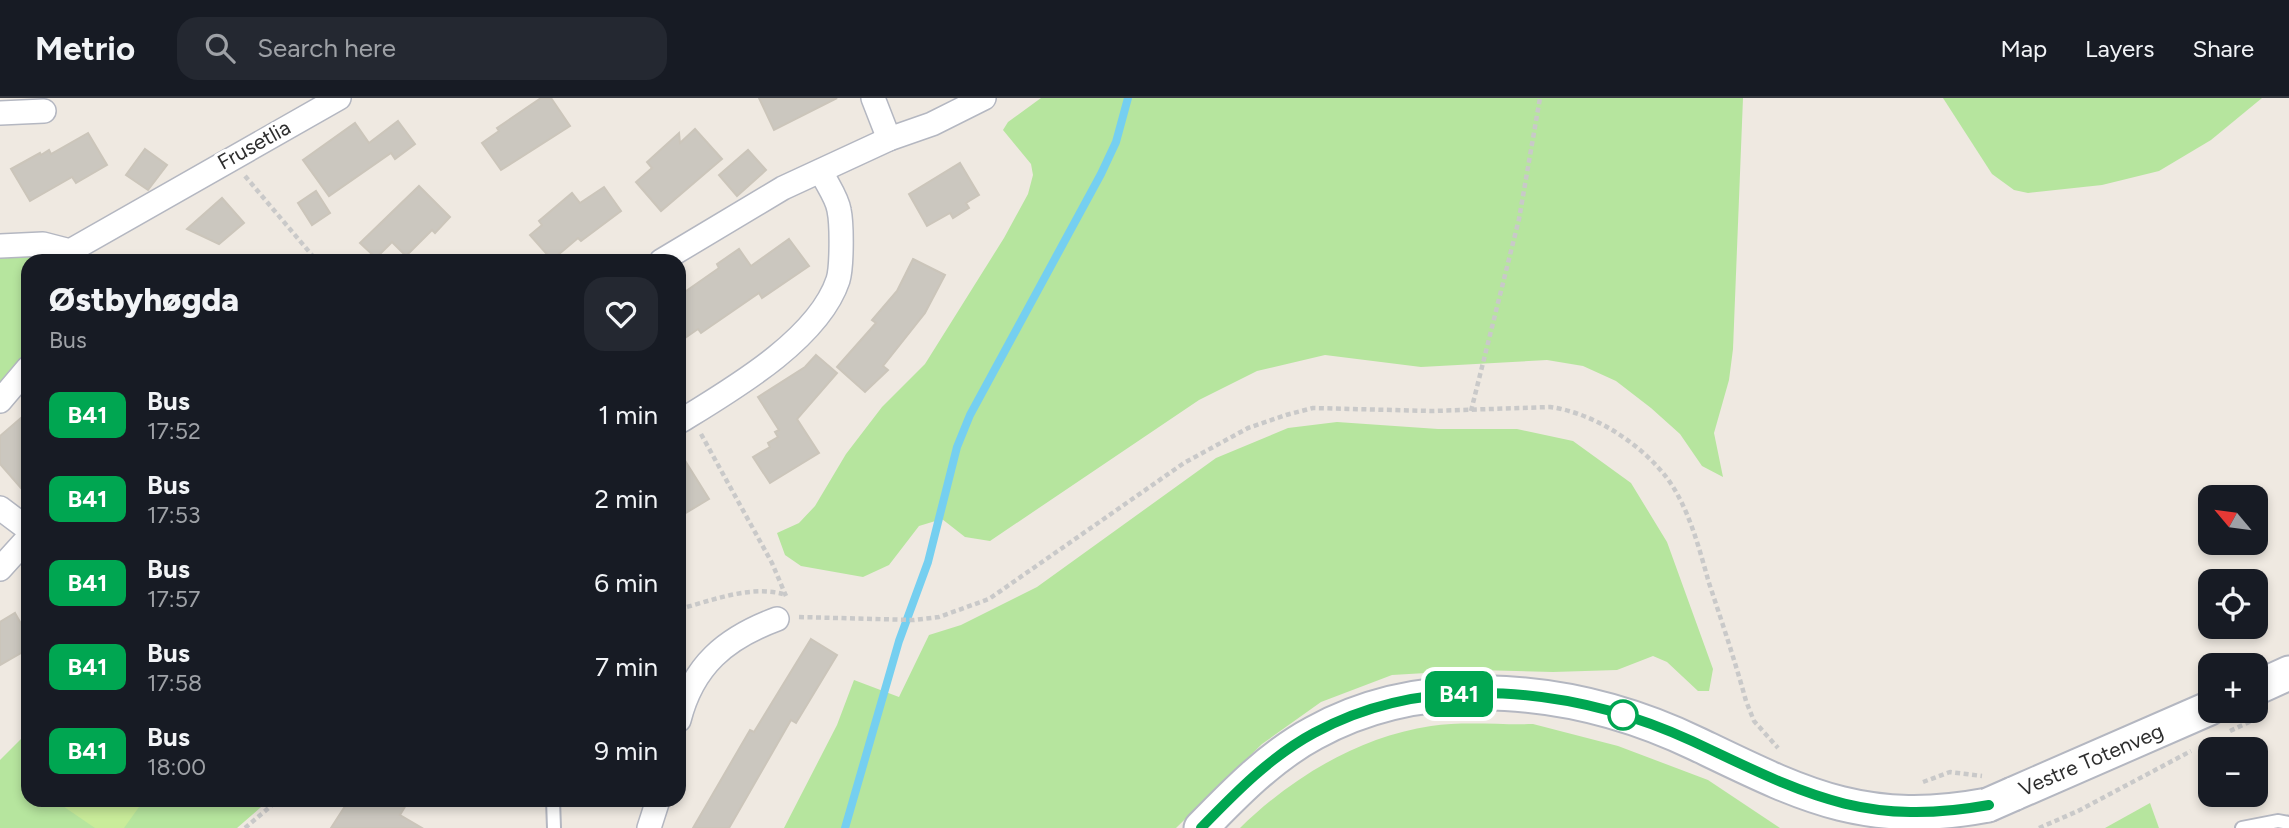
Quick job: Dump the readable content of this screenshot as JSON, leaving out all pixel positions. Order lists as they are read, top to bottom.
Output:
{
  "streets": {
    "street": ["Frusetlia", "Vestre Totenveg"]
  },
  "lines": ["bus line B41"],
  "north": "top left",
  "page": {
    "header": "Metrio",
    "search": "Search here",
    "nav": ["Map", "Layers", "Share"],
    "on_map": "B41",
    "heading": ["Østbyhøgda", "Bus"],
    "list": [
      {
        "mark": "B41",
        "name": "Bus",
        "note": "17:52",
        "value": "1 min"
      },
      {
        "mark": "B41",
        "name": "Bus",
        "note": "17:53",
        "value": "2 min"
      },
      {
        "mark": "B41",
        "name": "Bus",
        "note": "17:57",
        "value": "6 min"
      },
      {
        "mark": "B41",
        "name": "Bus",
        "note": "17:58",
        "value": "7 min"
      },
      {
        "mark": "B41",
        "name": "Bus",
        "note": "18:00",
        "value": "9 min"
      }
    ],
    "map_buttons": ["+", "−"]
  }
}
